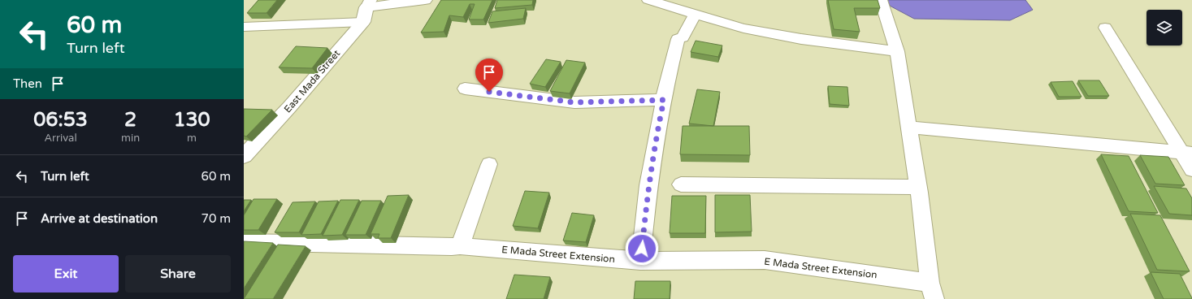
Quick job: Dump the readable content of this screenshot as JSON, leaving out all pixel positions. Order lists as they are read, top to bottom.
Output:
{
  "streets": {
    "street": ["East Mada Street", "E Mada Street Extension"]
  },
  "page": {
    "turn": ["60 m", "Turn left"],
    "then": "Then",
    "eta": [
      "06:53",
      "Arrival",
      "2",
      "min",
      "130",
      "m"
    ],
    "list": [
      {
        "name": "Turn left",
        "value": "60 m"
      },
      {
        "name": "Arrive at destination",
        "value": "70 m"
      }
    ],
    "buttons": ["Exit", "Share"]
  }
}
